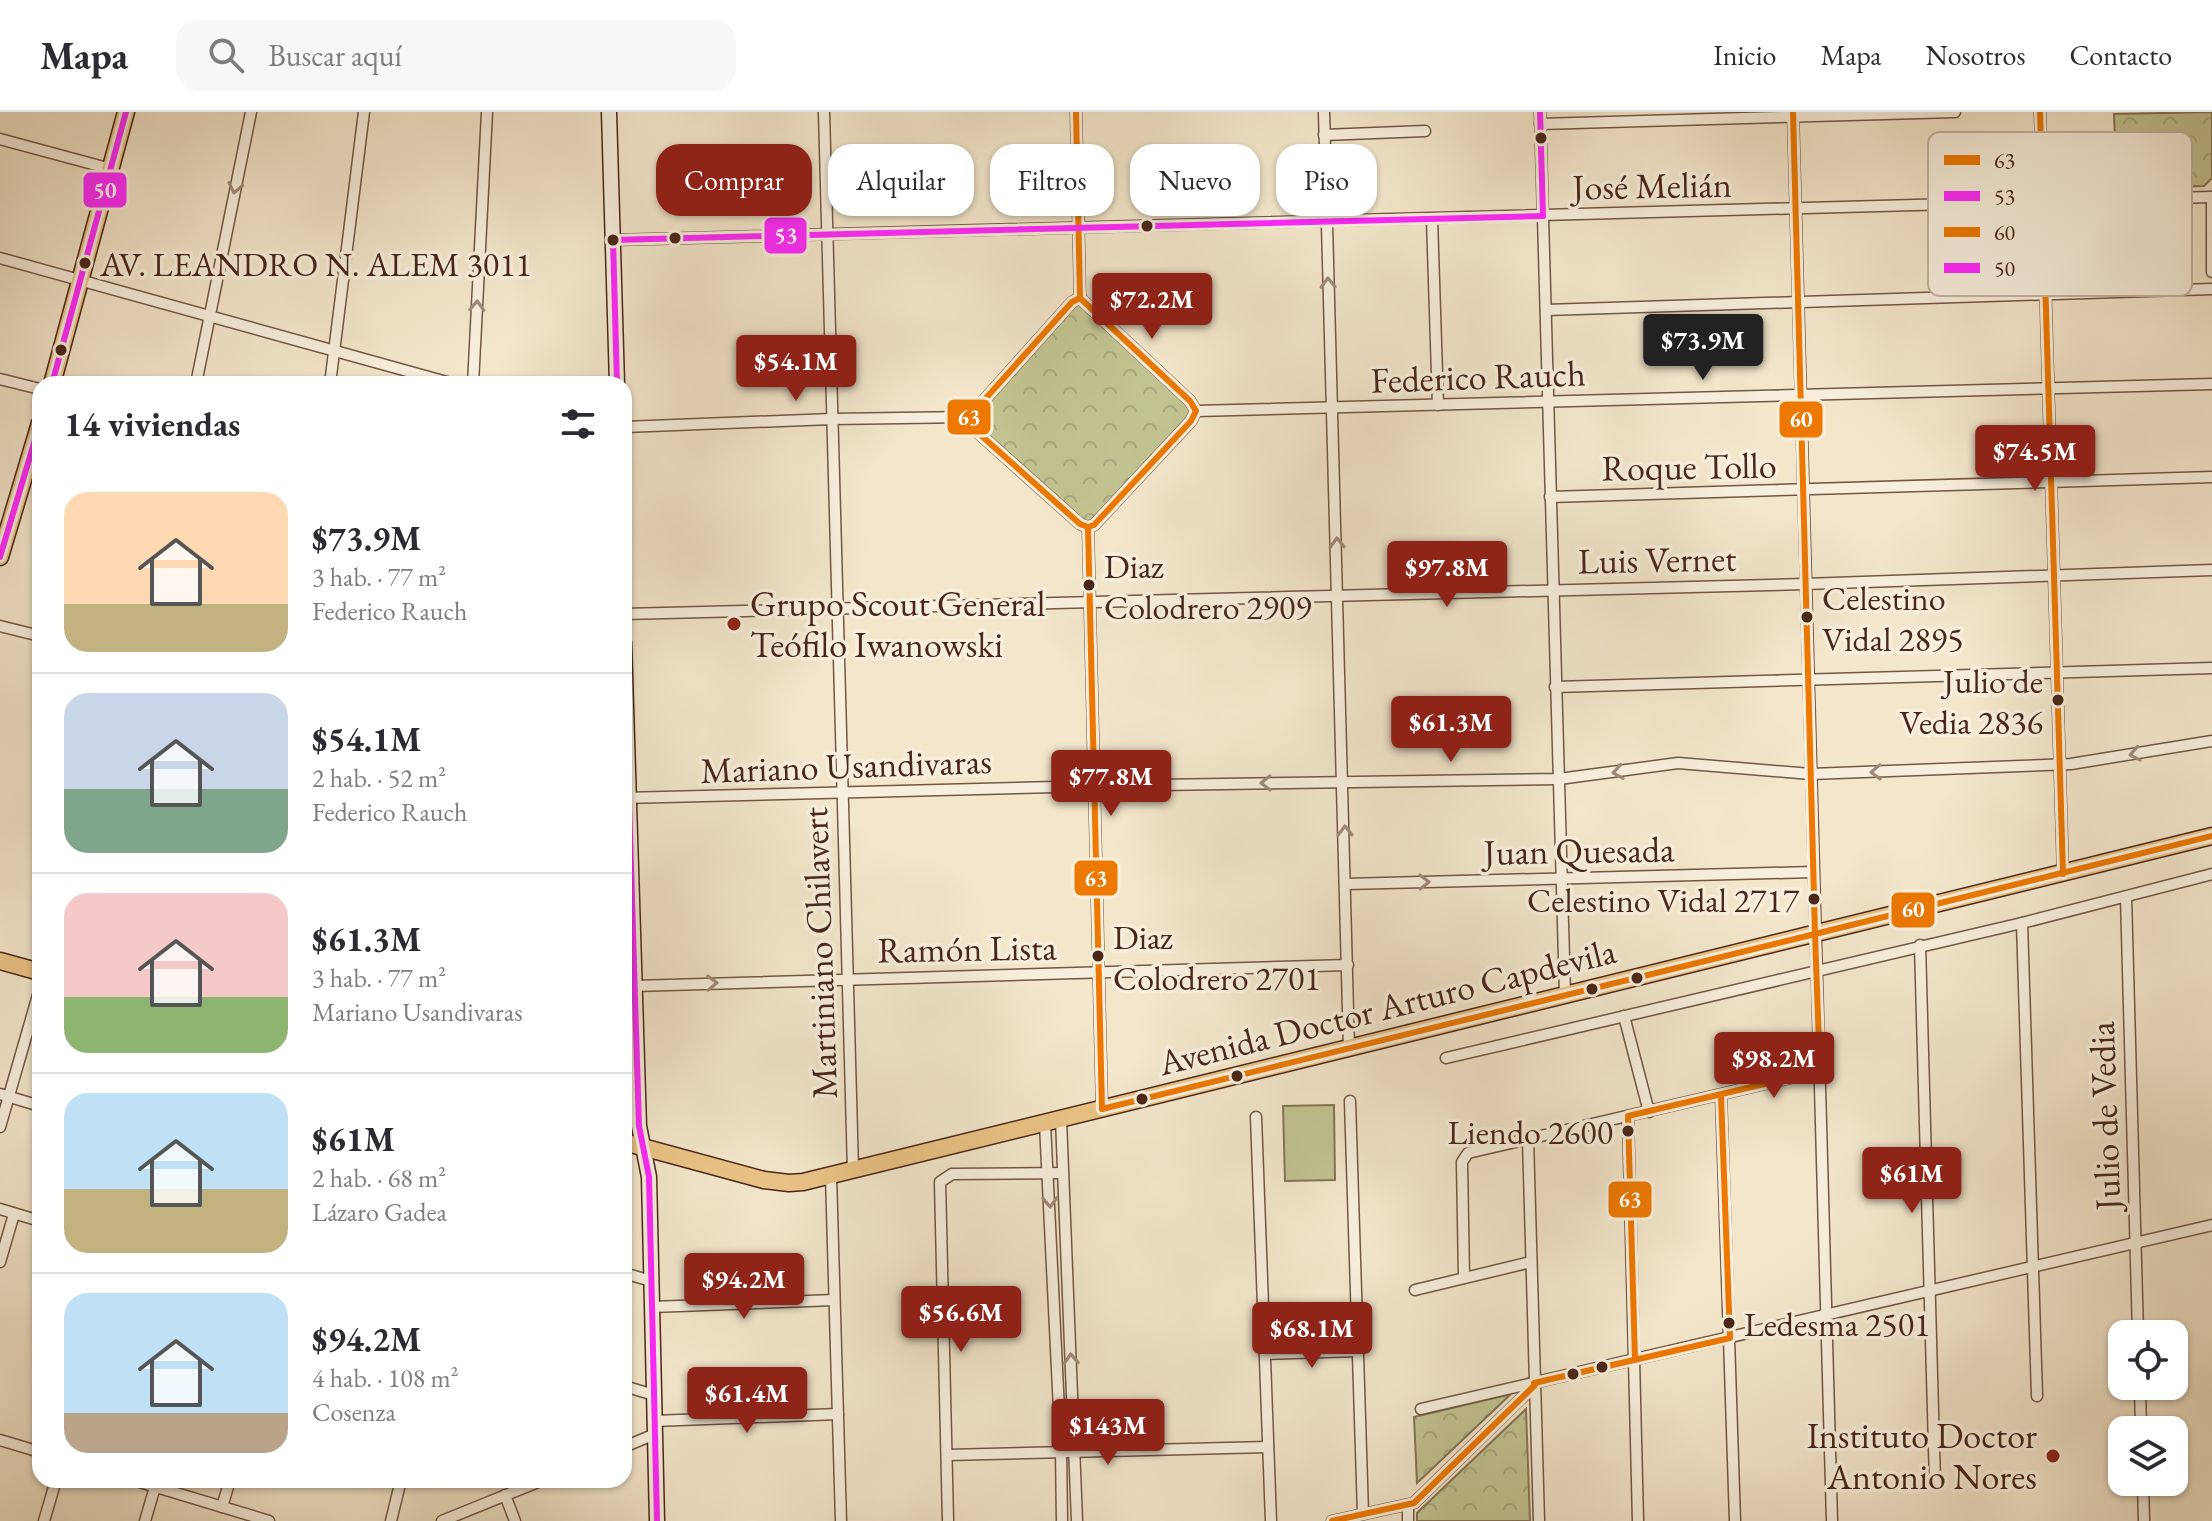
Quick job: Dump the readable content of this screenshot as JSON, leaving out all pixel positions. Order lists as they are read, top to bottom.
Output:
{
  "streets": {
    "main road": ["Avenida Doctor Arturo Capdevila"],
    "street": [
      "José Melián",
      "Federico Rauch",
      "Roque Tollo",
      "Luis Vernet",
      "Mariano Usandivaras",
      "Juan Quesada",
      "Ramón Lista",
      "Martiniano Chilavert",
      "Julio de Vedia"
    ]
  },
  "crossings": [
    ["José Melián", "Martiniano Chilavert"],
    ["Luis Vernet", "Martiniano Chilavert"],
    ["Mariano Usandivaras", "Martiniano Chilavert"],
    ["Ramón Lista", "Martiniano Chilavert"],
    ["Martiniano Chilavert", "Avenida Doctor Arturo Capdevila"]
  ],
  "one_way": ["Juan Quesada"],
  "places": [
    "AV. LEANDRO N. ALEM 3011",
    "Diaz Colodrero 2909",
    "Celestino Vidal 2895",
    "Grupo Scout General Teófilo Iwanowski",
    "Julio de Vedia 2836",
    "Celestino Vidal 2717",
    "Diaz Colodrero 2701",
    "Liendo 2600",
    "Ledesma 2501",
    "Instituto Doctor Antonio Nores"
  ],
  "lines": [
    "transit line 63",
    "transit line 53",
    "transit line 60",
    "transit line 50"
  ],
  "legend": [
    "63",
    "53",
    "60",
    "50"
  ],
  "page": {
    "header": "Mapa",
    "search": "Buscar aquí",
    "nav": [
      "Inicio",
      "Mapa",
      "Nosotros",
      "Contacto"
    ],
    "chip": [
      "Comprar",
      "Alquilar",
      "Filtros",
      "Nuevo",
      "Piso"
    ],
    "price": [
      "$72.2M",
      "$73.9M",
      "$54.1M",
      "$74.5M",
      "$97.8M",
      "$61.3M",
      "$77.8M",
      "$98.2M",
      "$61M",
      "$94.2M",
      "$56.6M",
      "$68.1M",
      "$61.4M",
      "$143M"
    ],
    "heading": "14 viviendas",
    "list": [
      {
        "name": "$73.9M",
        "note": "3 hab. · 77 m² · Federico Rauch"
      },
      {
        "name": "$54.1M",
        "note": "2 hab. · 52 m² · Federico Rauch"
      },
      {
        "name": "$61.3M",
        "note": "3 hab. · 77 m² · Mariano Usandivaras"
      },
      {
        "name": "$61M",
        "note": "2 hab. · 68 m² · Lázaro Gadea"
      },
      {
        "name": "$94.2M",
        "note": "4 hab. · 108 m² · Cosenza"
      }
    ]
  }
}
